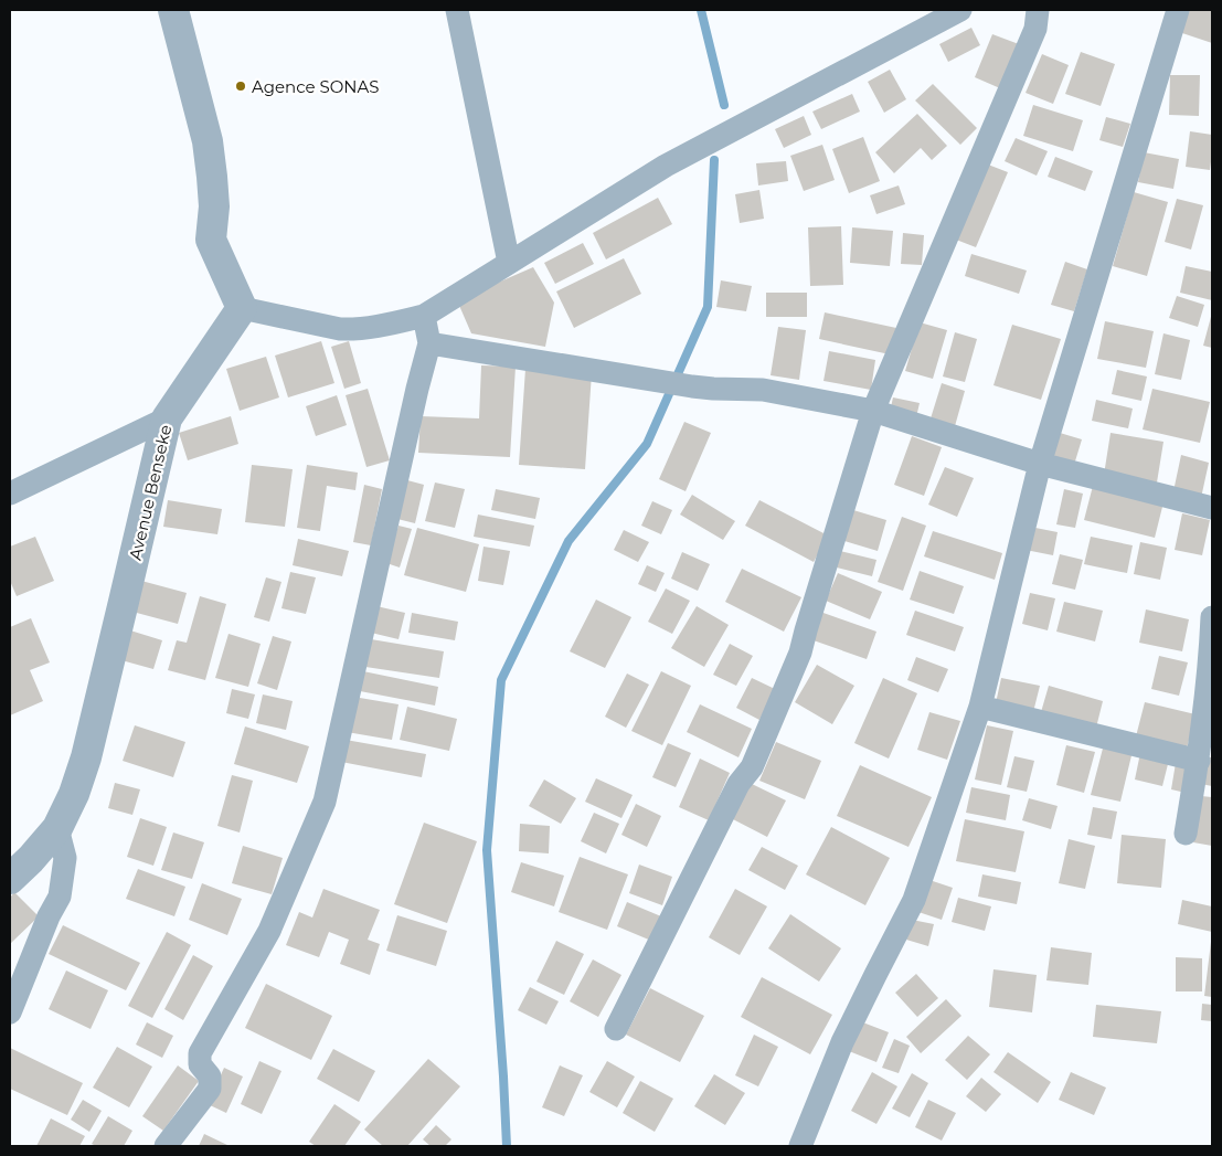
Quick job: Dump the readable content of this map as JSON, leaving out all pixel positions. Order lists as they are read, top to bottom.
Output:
{
  "streets": {
    "street": ["Avenue Benseke"]
  },
  "places": ["Agence SONAS"]
}
